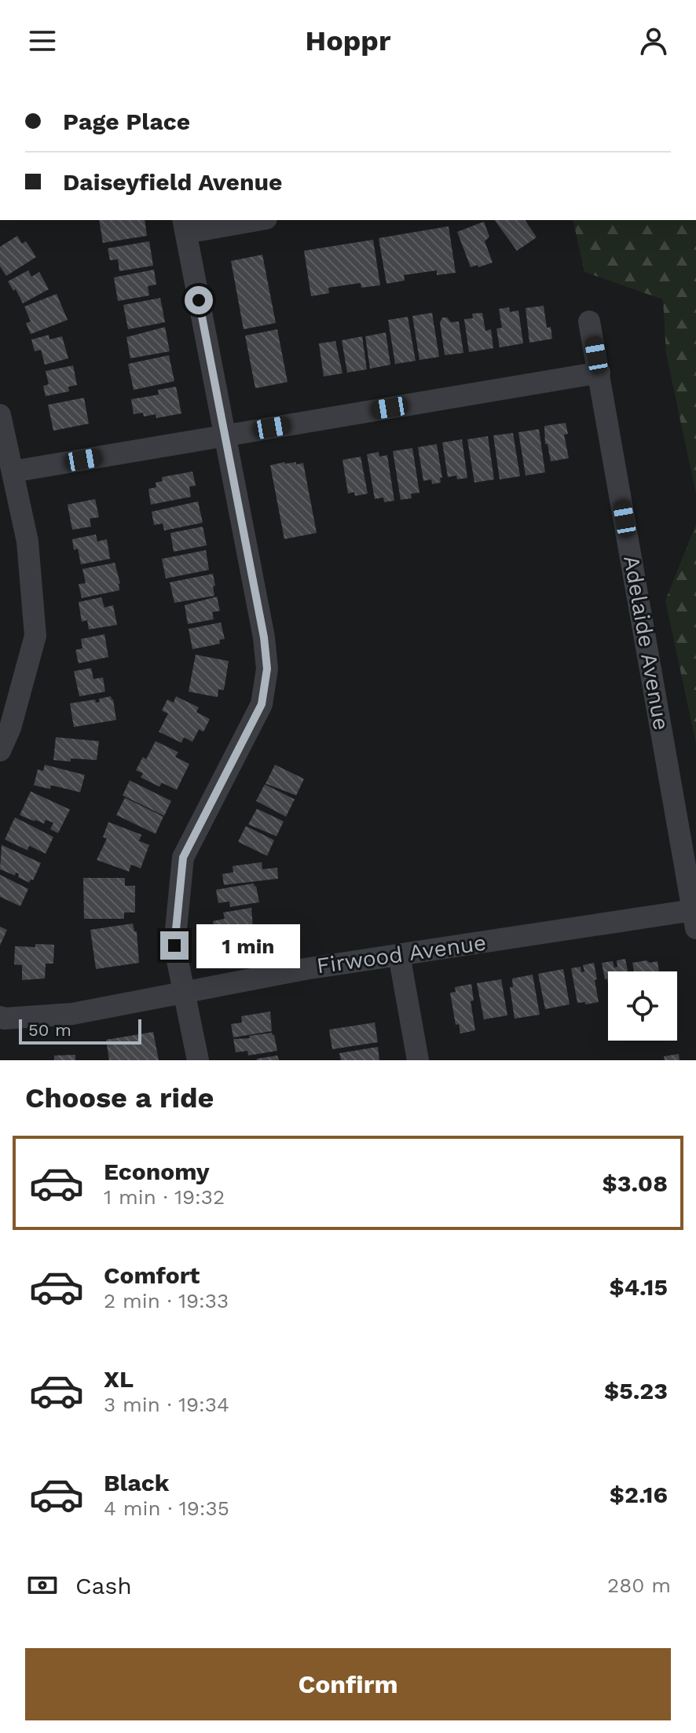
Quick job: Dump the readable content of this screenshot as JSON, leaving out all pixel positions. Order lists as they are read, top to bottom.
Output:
{
  "streets": {
    "street": ["Adelaide Avenue", "Firwood Avenue"]
  },
  "crossings": [
    ["Adelaide Avenue", "Firwood Avenue"]
  ],
  "scale_bar": "50 m",
  "page": {
    "header": "Hoppr",
    "banner": ["Page Place", "Daiseyfield Avenue"],
    "bubble": "1 min",
    "scale": "50 m",
    "heading": "Choose a ride",
    "list": [
      {
        "name": "Economy",
        "note": "1 min · 19:32",
        "value": "$3.08"
      },
      {
        "name": "Comfort",
        "note": "2 min · 19:33",
        "value": "$4.15"
      },
      {
        "name": "XL",
        "note": "3 min · 19:34",
        "value": "$5.23"
      },
      {
        "name": "Black",
        "note": "4 min · 19:35",
        "value": "$2.16"
      }
    ],
    "pay": ["Cash", "280 m"],
    "buttons": "Confirm"
  }
}
